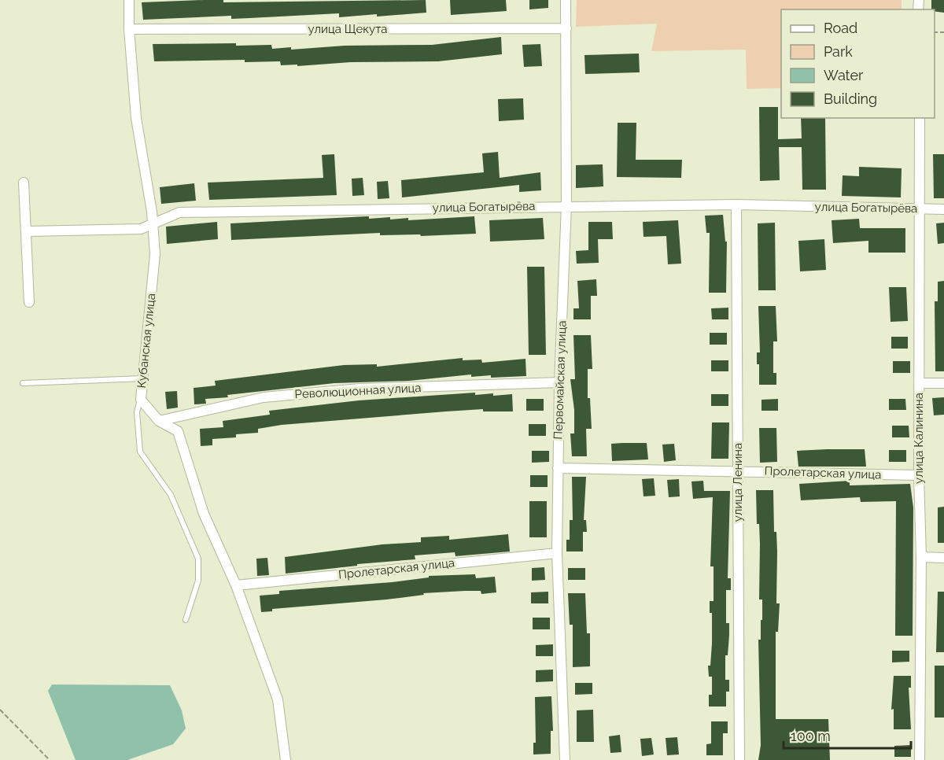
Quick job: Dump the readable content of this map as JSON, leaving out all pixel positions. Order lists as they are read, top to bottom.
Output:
{
  "streets": {
    "street": [
      "улица Щекута",
      "улица Богатырёва",
      "Кубанская улица",
      "Первомайская улица",
      "Революционная улица",
      "улица Калинина",
      "Пролетарская улица",
      "улица Ленина"
    ]
  },
  "crossings": [
    ["улица Щекута", "Кубанская улица"],
    ["улица Щекута", "Первомайская улица"],
    ["улица Богатырёва", "Кубанская улица"],
    ["улица Богатырёва", "Первомайская улица"],
    ["улица Богатырёва", "улица Калинина"],
    ["улица Богатырёва", "улица Ленина"],
    ["Кубанская улица", "Революционная улица"],
    ["Кубанская улица", "Пролетарская улица"],
    ["Первомайская улица", "Революционная улица"],
    ["Первомайская улица", "Пролетарская улица"],
    ["улица Калинина", "Пролетарская улица"],
    ["Пролетарская улица", "улица Ленина"]
  ],
  "legend": [
    "Road",
    "Park",
    "Water",
    "Building"
  ],
  "scale_bar": "100 m"
}
